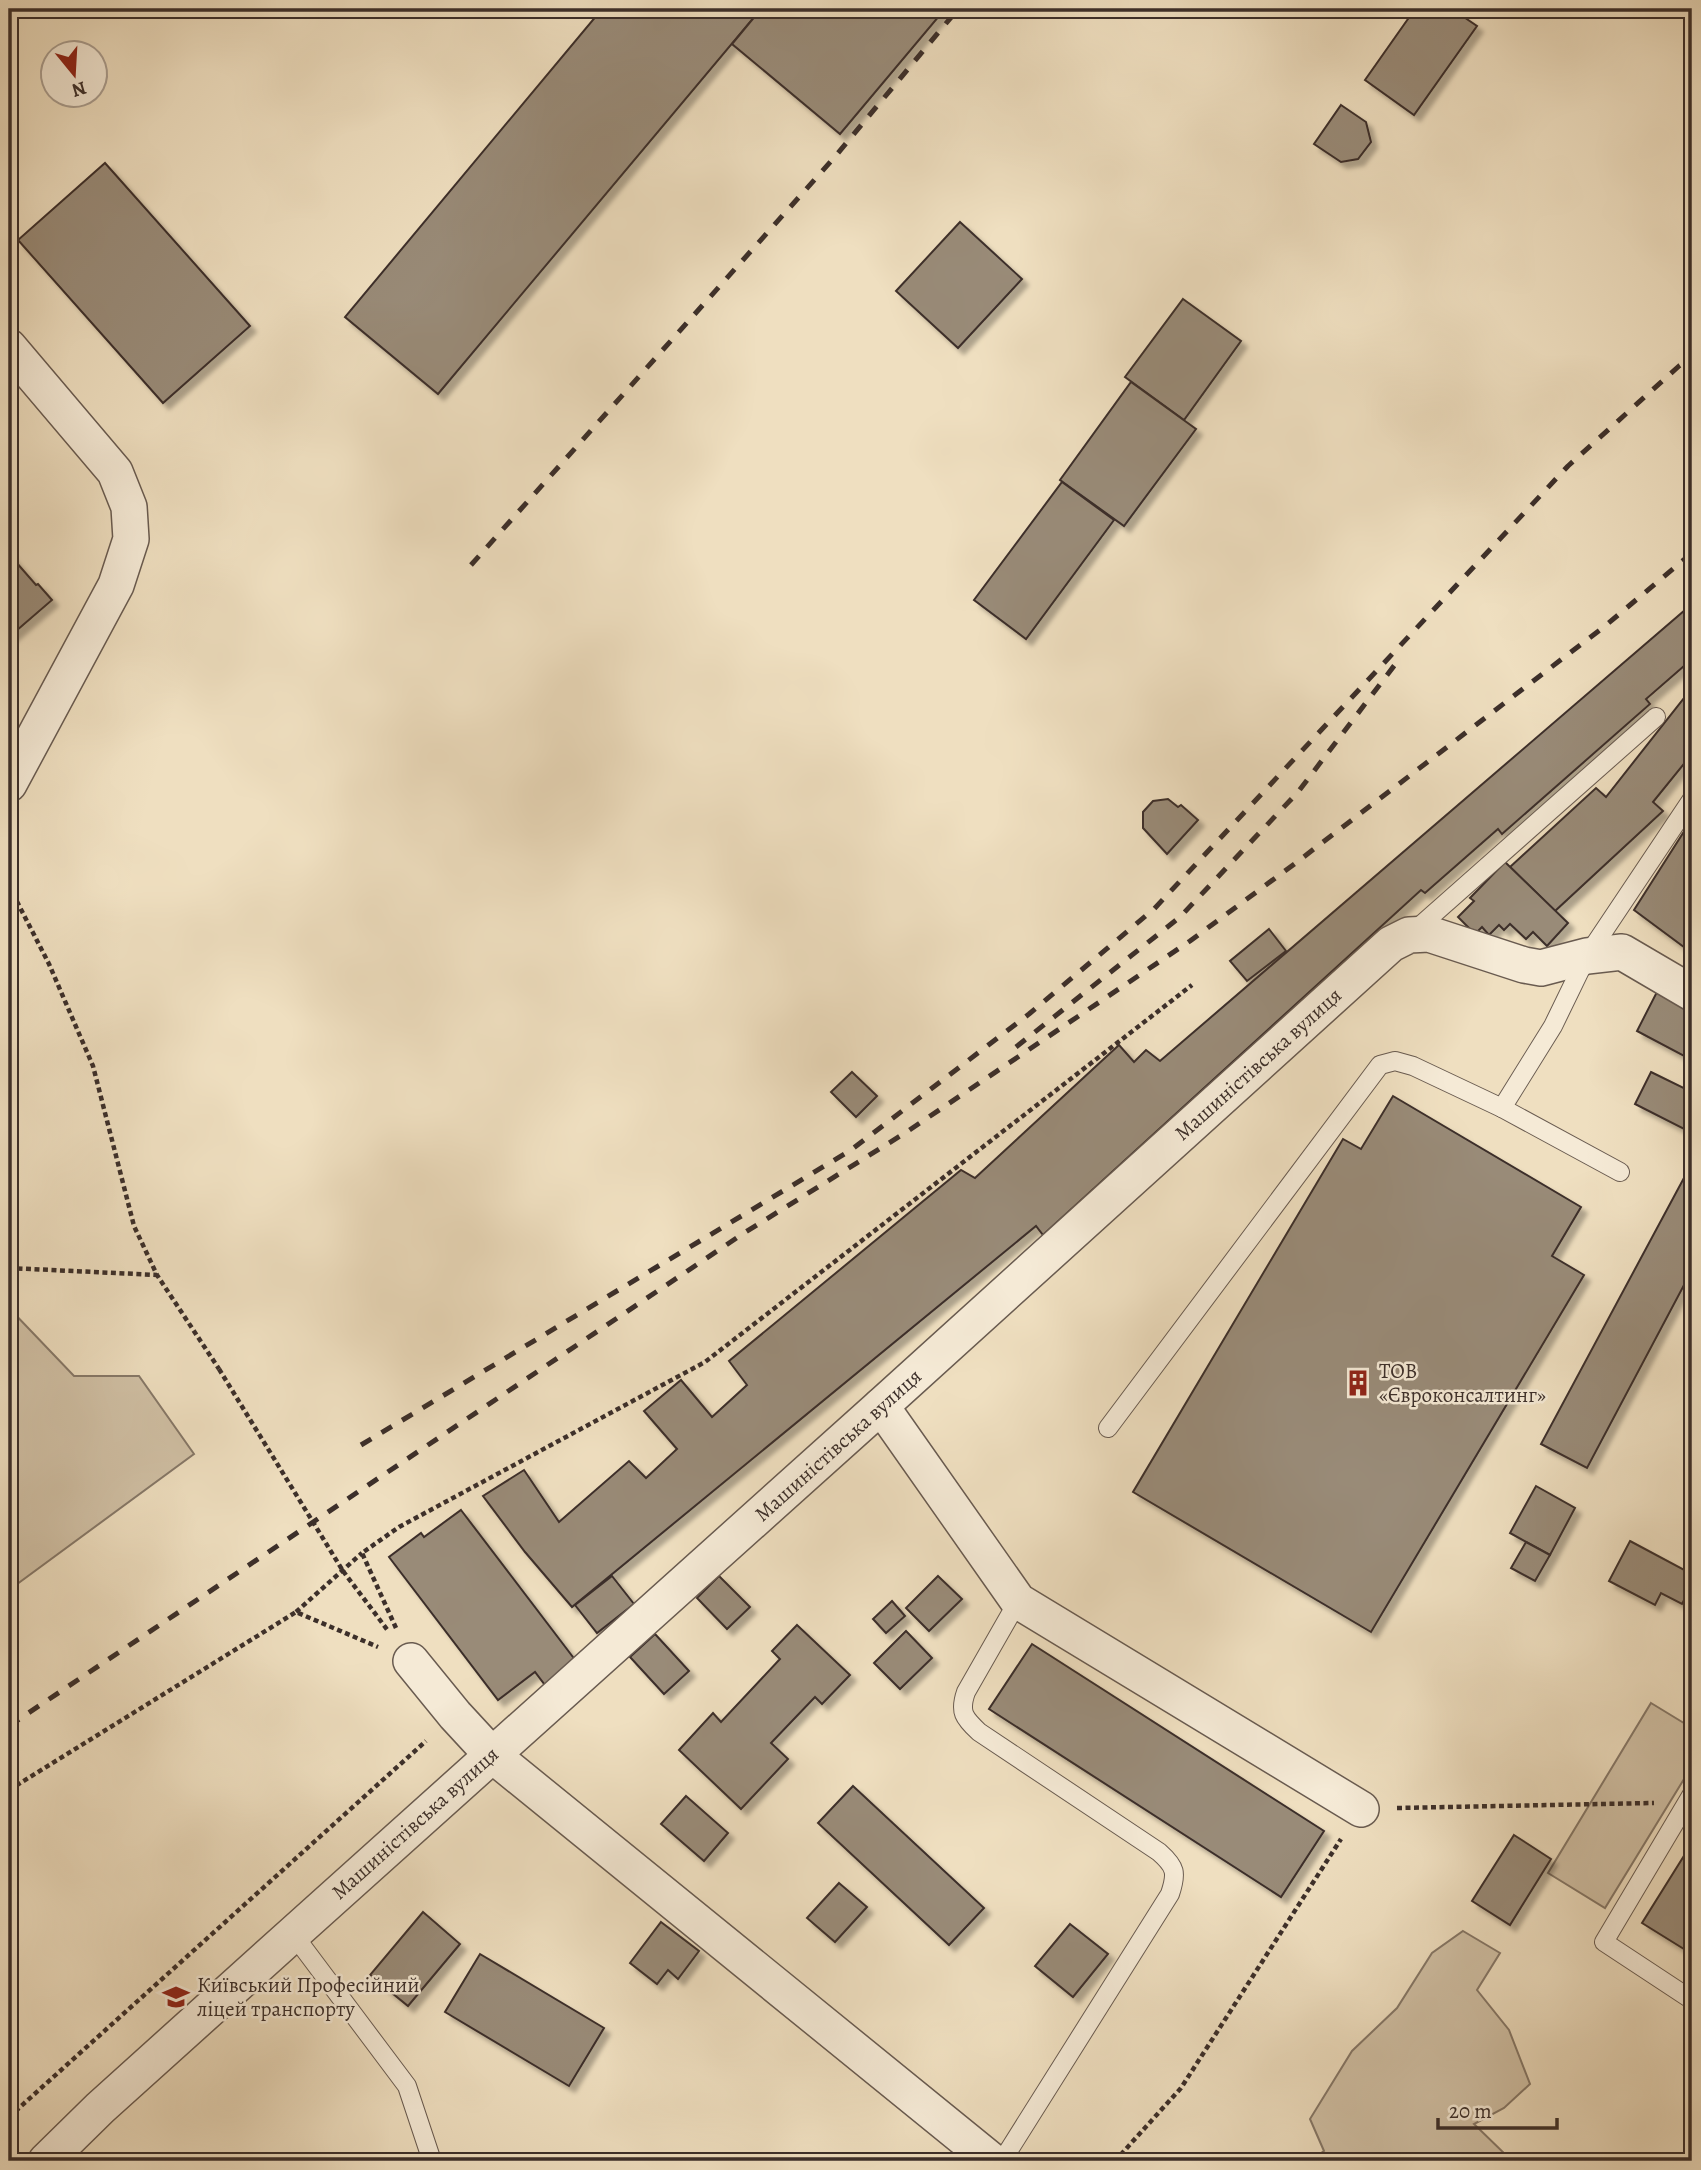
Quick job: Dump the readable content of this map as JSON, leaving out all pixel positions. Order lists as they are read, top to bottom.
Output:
{
  "streets": {
    "street": ["Машиністівська вулиця"]
  },
  "places": {
    "building": ["ТОВ «Євроконсалтинг»"],
    "school or university": ["Київський Професійний ліцей транспорту"]
  },
  "scale_bar": "20 m",
  "north": "bottom"
}
